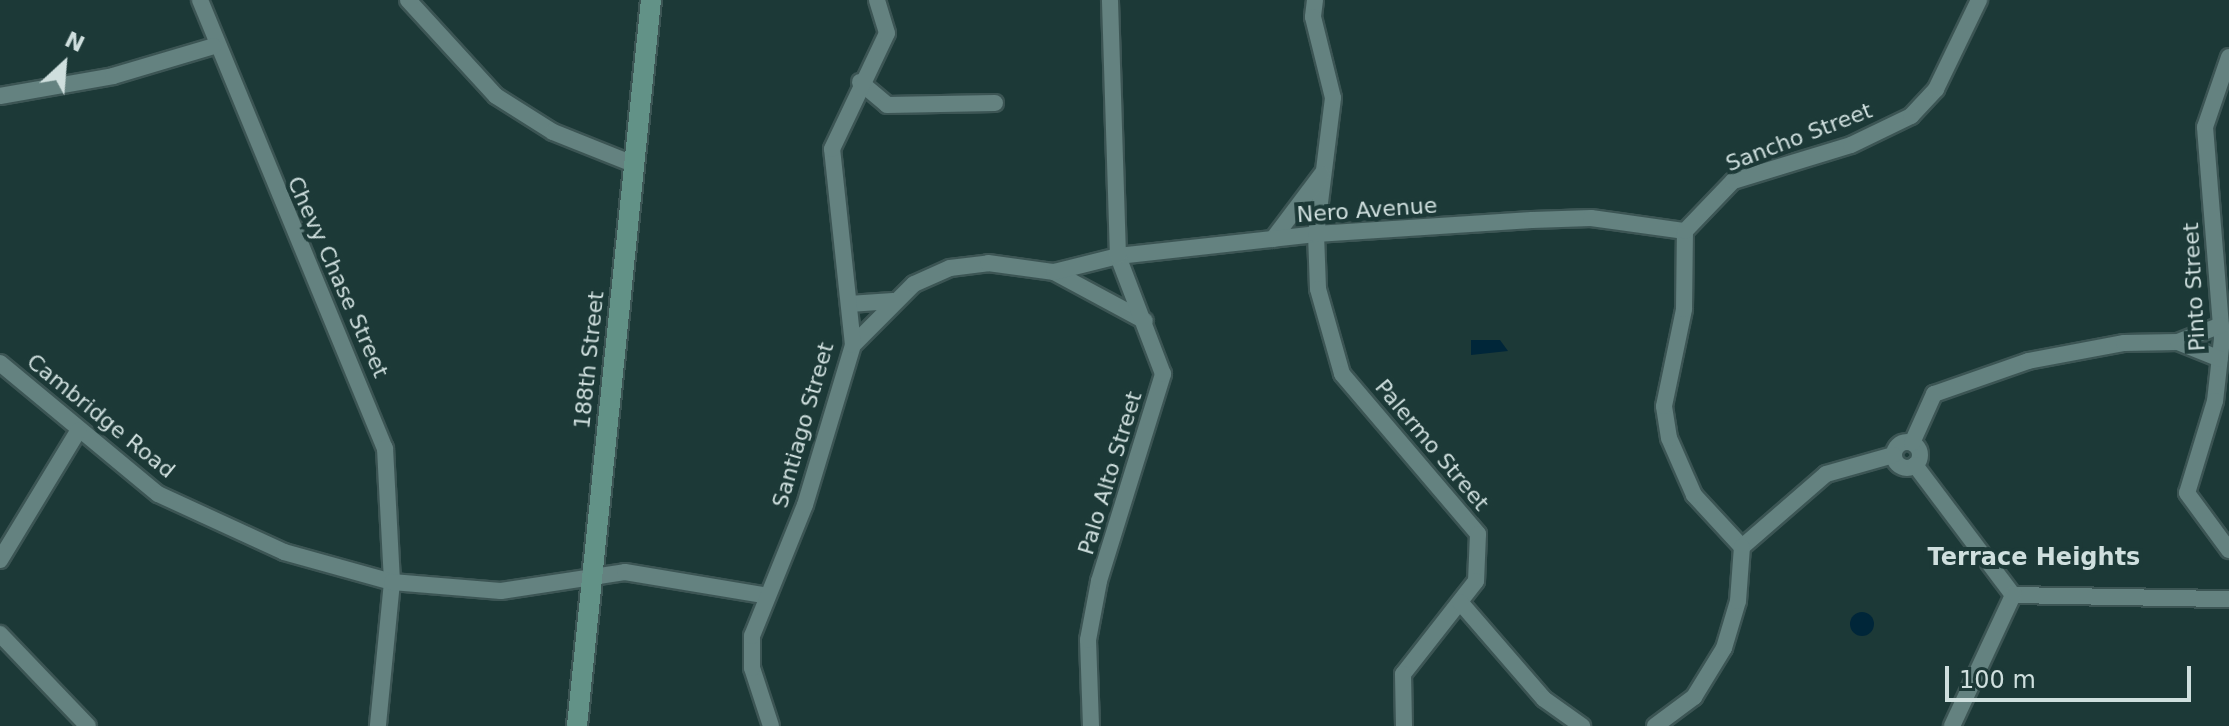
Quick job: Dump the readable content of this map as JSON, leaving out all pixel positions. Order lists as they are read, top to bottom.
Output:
{
  "streets": {
    "street": [
      "Sancho Street",
      "Nero Avenue",
      "Chevy Chase Street",
      "Pinto Street",
      "188th Street",
      "Cambridge Road",
      "Santiago Street",
      "Palermo Street",
      "Palo Alto Street"
    ]
  },
  "crossings": [
    ["Sancho Street", "Nero Avenue"],
    ["Nero Avenue", "Santiago Street"],
    ["Nero Avenue", "Palermo Street"],
    ["Nero Avenue", "Palo Alto Street"],
    ["Chevy Chase Street", "Cambridge Road"],
    ["188th Street", "Cambridge Road"],
    ["Cambridge Road", "Santiago Street"]
  ],
  "districts": ["Terrace Heights"],
  "scale_bar": "100 m",
  "north": "top right"
}
